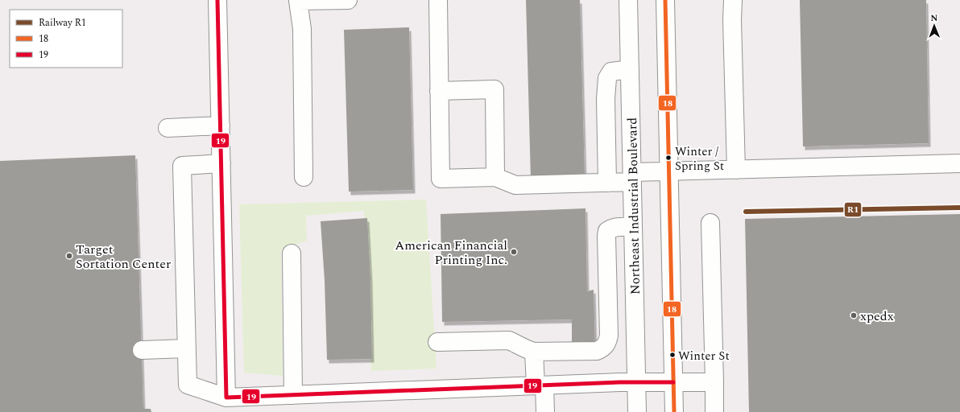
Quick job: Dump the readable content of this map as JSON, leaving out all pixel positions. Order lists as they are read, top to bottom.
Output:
{
  "streets": {
    "street": ["Northeast Industrial Boulevard"]
  },
  "places": [
    "Winter / Spring St",
    "American Financial Printing Inc.",
    "Target Sortation Center",
    "xpedx",
    "Winter St"
  ],
  "lines": ["transit line 18", "transit line 19", "rail line R1"],
  "legend": ["Railway R1", "18", "19"],
  "north": "top"
}
